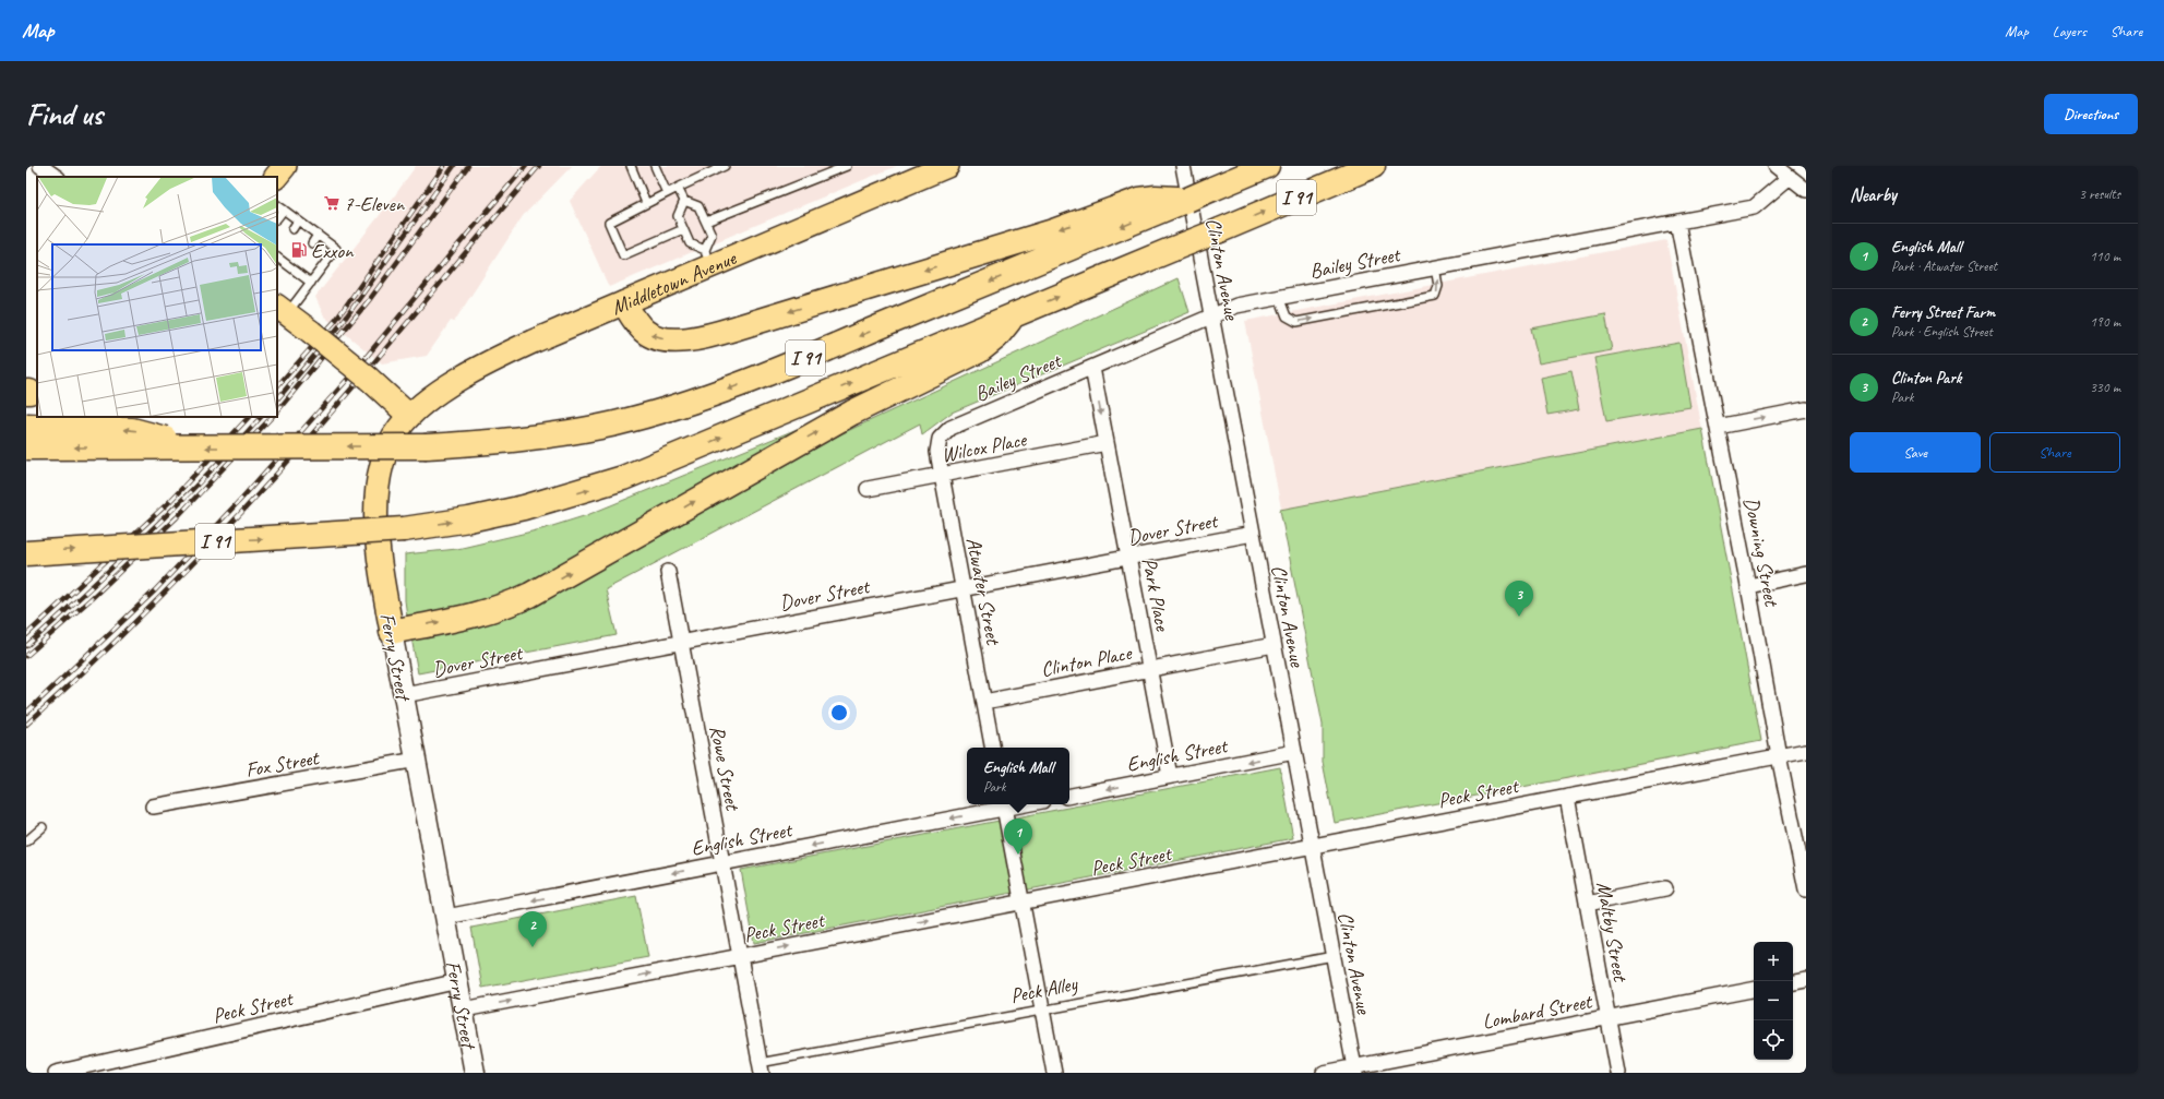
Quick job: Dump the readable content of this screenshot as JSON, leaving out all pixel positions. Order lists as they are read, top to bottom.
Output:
{
  "streets": {
    "highway": ["I 91"],
    "main road": ["Middletown Avenue", "Ferry Street"],
    "street": [
      "Bailey Street",
      "Clinton Avenue",
      "Wilcox Place",
      "Dover Street",
      "Downing Street",
      "Atwater Street",
      "Park Place",
      "Clinton Place",
      "English Street",
      "Fox Street",
      "Rowe Street",
      "Peck Street",
      "Maltby Street",
      "Lombard Street"
    ],
    "lane": ["Peck Alley"]
  },
  "crossings": [
    ["Bailey Street", "Clinton Avenue"],
    ["Bailey Street", "Downing Street"],
    ["Bailey Street", "Atwater Street"],
    ["Bailey Street", "Park Place"],
    ["Clinton Avenue", "Dover Street"],
    ["Clinton Avenue", "Clinton Place"],
    ["Clinton Avenue", "English Street"],
    ["Clinton Avenue", "Peck Street"],
    ["Clinton Avenue", "Peck Alley"],
    ["Clinton Avenue", "Lombard Street"],
    ["Middletown Avenue", "Ferry Street"],
    ["Wilcox Place", "Atwater Street"],
    ["Wilcox Place", "Park Place"],
    ["Dover Street", "Atwater Street"],
    ["Dover Street", "Park Place"],
    ["Dover Street", "Ferry Street"],
    ["Dover Street", "Rowe Street"],
    ["Downing Street", "Peck Street"],
    ["Atwater Street", "Clinton Place"],
    ["Park Place", "Clinton Place"],
    ["Park Place", "English Street"],
    ["Ferry Street", "English Street"],
    ["Ferry Street", "Fox Street"],
    ["Ferry Street", "Peck Street"],
    ["English Street", "Rowe Street"],
    ["Rowe Street", "Peck Street"],
    ["Rowe Street", "Peck Alley"],
    ["Peck Street", "Maltby Street"],
    ["Maltby Street", "Lombard Street"]
  ],
  "one_way": ["English Street"],
  "places": {
    "supermarket": ["7-Eleven"],
    "fuel station": ["Exxon"]
  },
  "page": {
    "header": "Map",
    "nav": ["Map", "Layers", "Share"],
    "buttons": [
      "Directions",
      ["Save", "Share"]
    ],
    "title": "Find us",
    "heading": ["Nearby", "3 results"],
    "list": [
      {
        "mark": "1",
        "name": "English Mall",
        "note": "Park · Atwater Street",
        "value": "110 m"
      },
      {
        "mark": "2",
        "name": "Ferry Street Farm",
        "note": "Park · English Street",
        "value": "190 m"
      },
      {
        "mark": "3",
        "name": "Clinton Park",
        "note": "Park",
        "value": "330 m"
      }
    ],
    "pins": ["3", "1", "2"],
    "popup": ["English Mall", "Park"],
    "map_buttons": ["+", "−"]
  }
}
